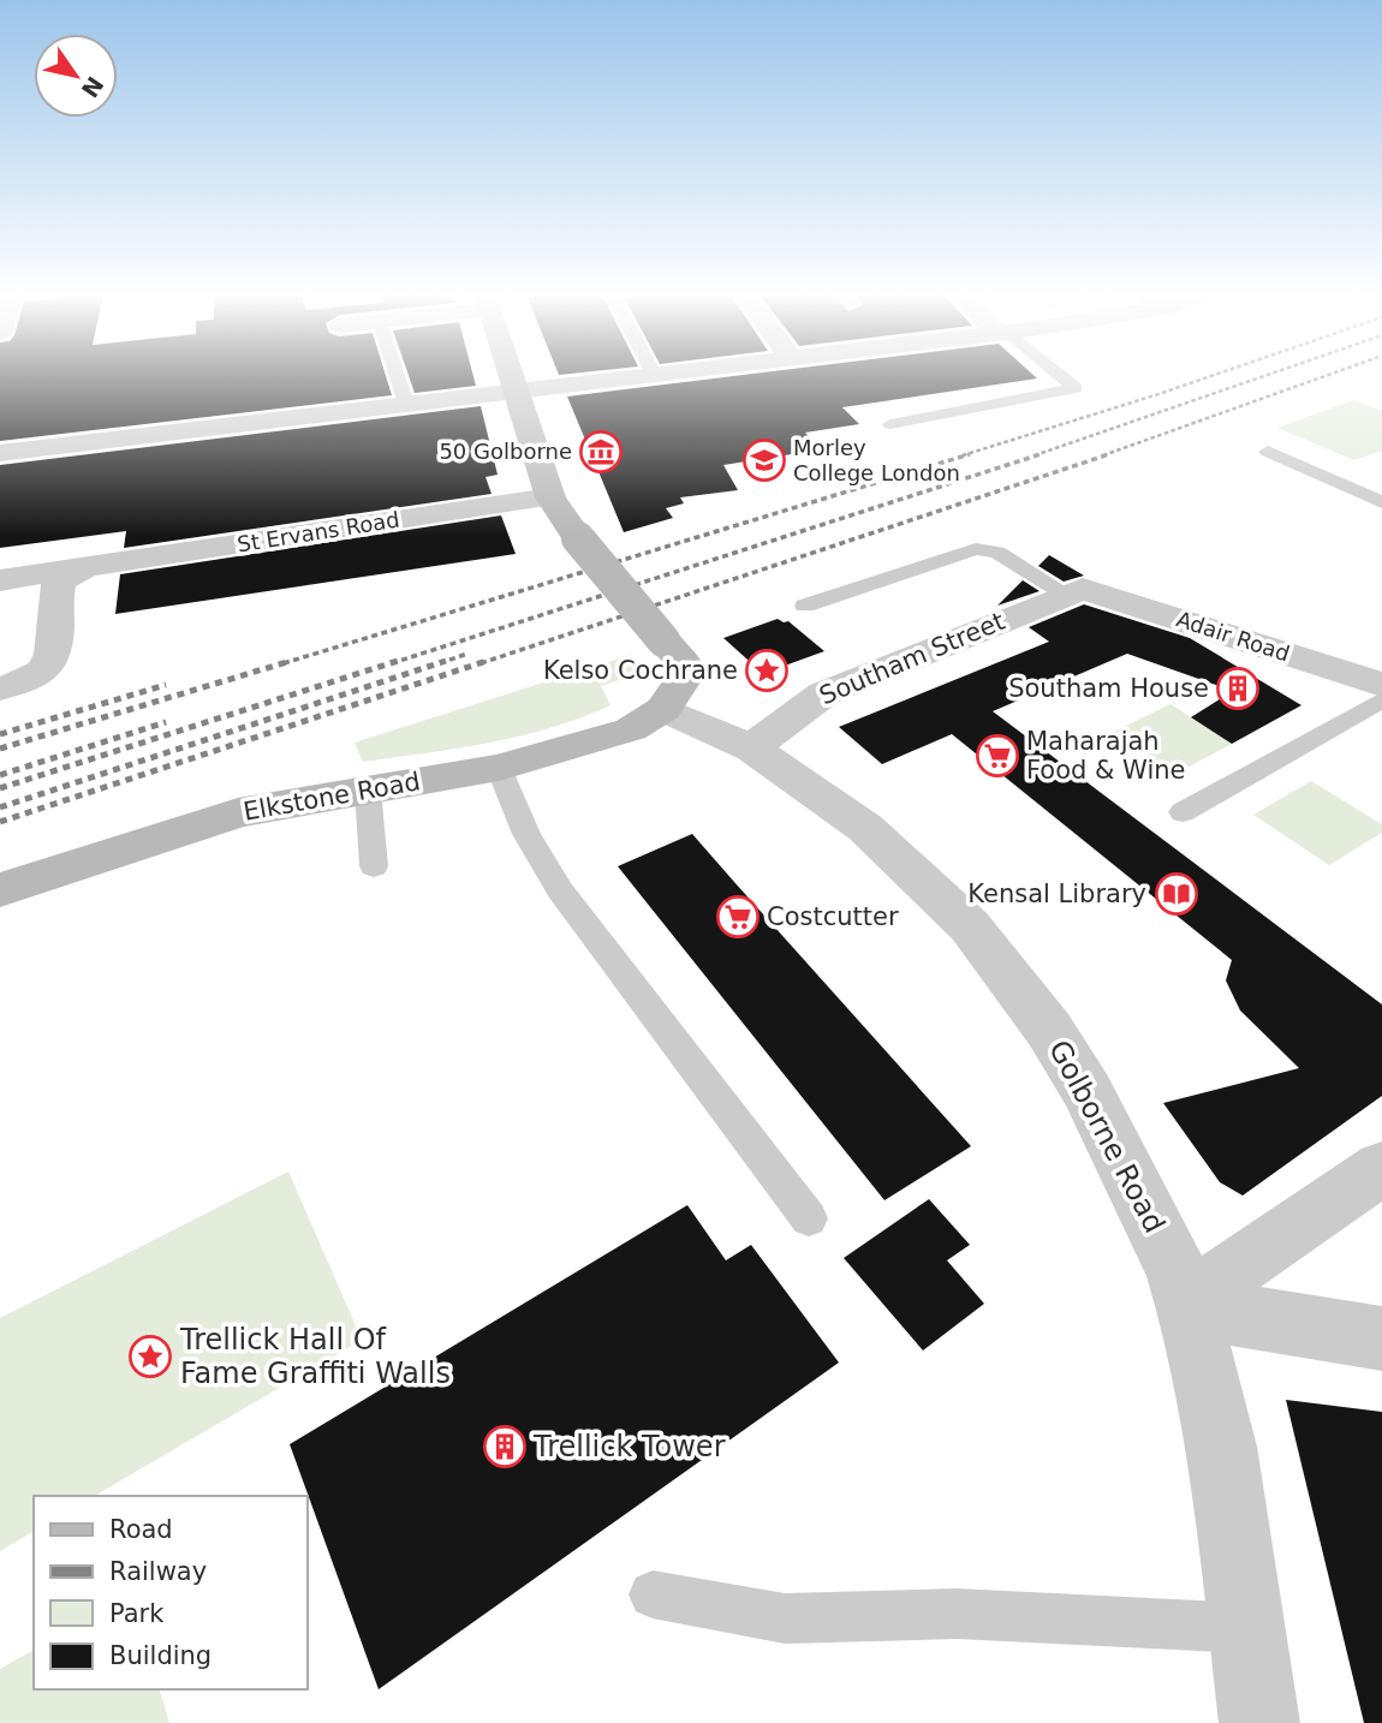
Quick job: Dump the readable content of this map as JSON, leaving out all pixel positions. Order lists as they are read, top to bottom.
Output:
{
  "streets": {
    "street": [
      "St Ervans Road",
      "Adair Road",
      "Southam Street",
      "Elkstone Road",
      "Golborne Road"
    ]
  },
  "crossings": [
    ["Adair Road", "Southam Street"],
    ["Southam Street", "Golborne Road"],
    ["Elkstone Road", "Golborne Road"]
  ],
  "places": {
    "museum": ["50 Golborne"],
    "school or university": ["Morley College London"],
    "place": ["Kelso Cochrane", "Trellick Hall Of Fame Graffiti Walls"],
    "building": ["Southam House", "Trellick Tower"],
    "supermarket": ["Maharajah Food & Wine", "Costcutter"],
    "library": ["Kensal Library"]
  },
  "legend": [
    "Road",
    "Railway",
    "Park",
    "Building"
  ],
  "north": "bottom right"
}
